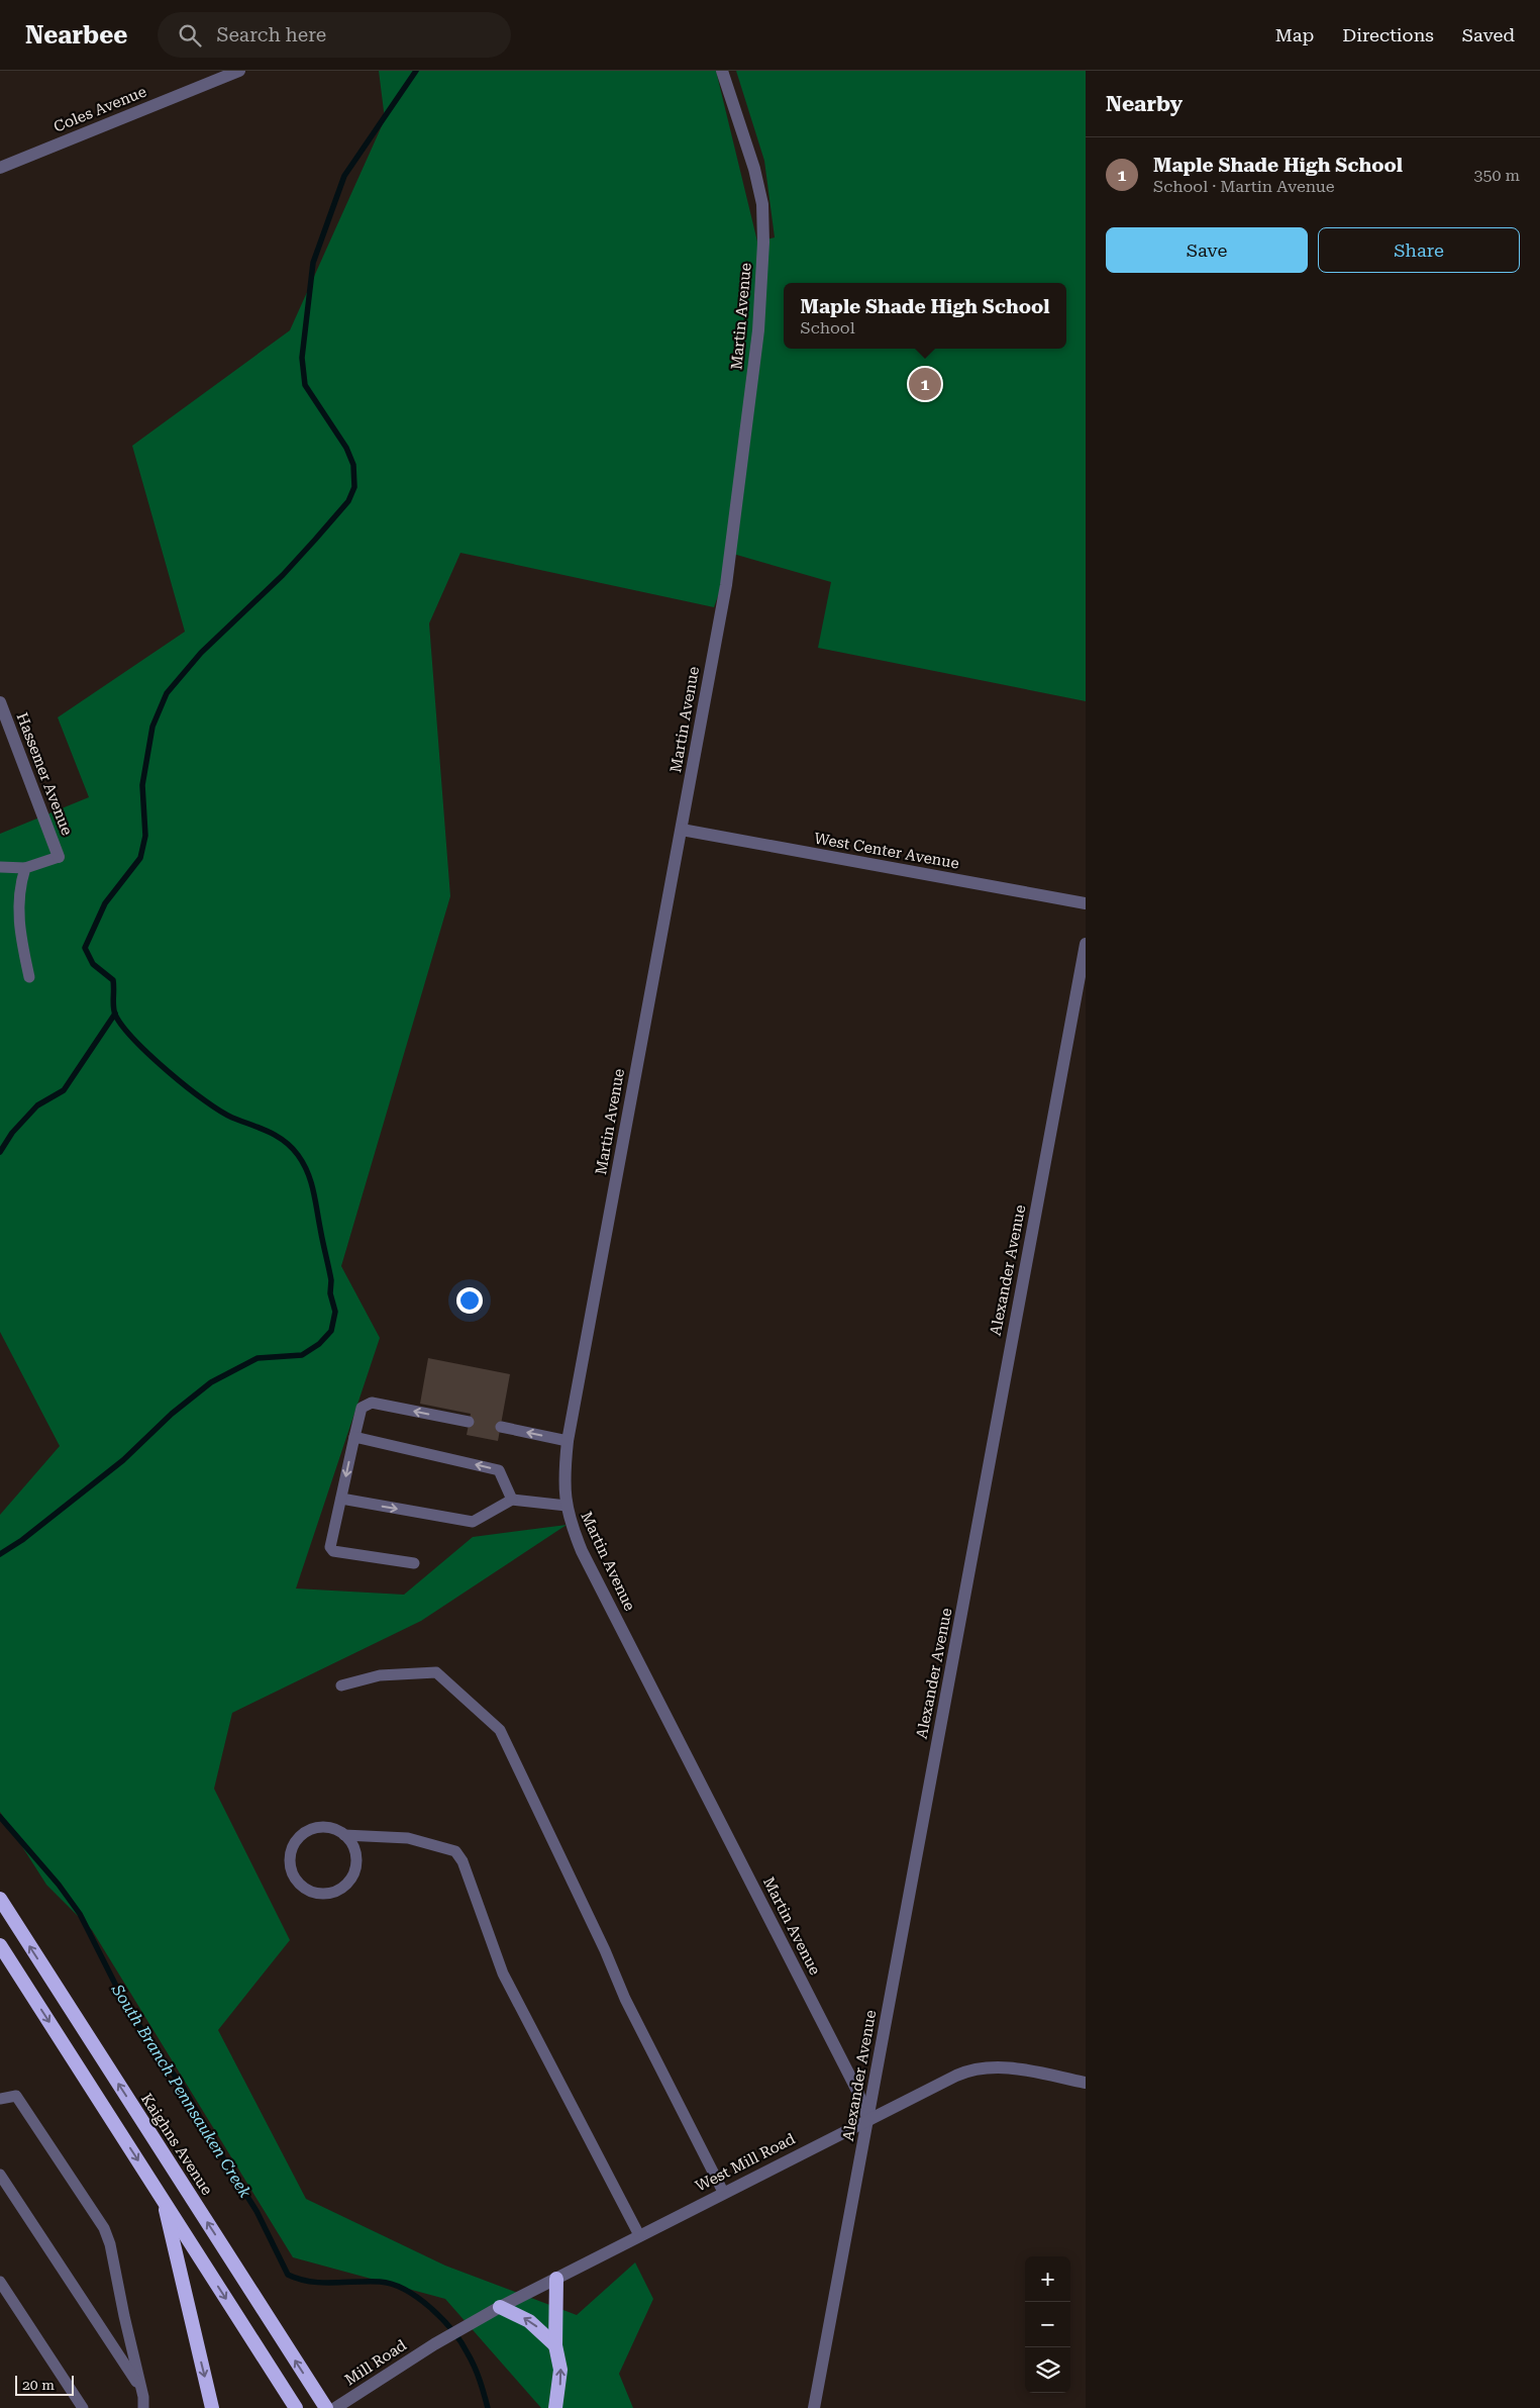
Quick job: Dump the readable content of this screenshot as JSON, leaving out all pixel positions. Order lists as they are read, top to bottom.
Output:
{
  "streets": {
    "highway": ["Kaighns Avenue"],
    "street": [
      "Coles Avenue",
      "Martin Avenue",
      "Hassemer Avenue",
      "West Center Avenue",
      "Alexander Avenue",
      "West Mill Road",
      "Mill Road"
    ]
  },
  "crossings": [
    ["Martin Avenue", "West Center Avenue"],
    ["Martin Avenue", "Alexander Avenue"],
    ["Martin Avenue", "West Mill Road"],
    ["Alexander Avenue", "West Mill Road"],
    ["West Mill Road", "Mill Road"]
  ],
  "water": ["South Branch Pennsauken Creek"],
  "scale_bar": "20 m",
  "page": {
    "header": "Nearbee",
    "search": "Search here",
    "nav": ["Map", "Directions", "Saved"],
    "heading": "Nearby",
    "list": [
      {
        "mark": "1",
        "name": "Maple Shade High School",
        "note": "School · Martin Avenue",
        "value": "350 m"
      }
    ],
    "buttons": ["Save", "Share"],
    "popup": ["Maple Shade High School", "School"],
    "pins": "1",
    "map_buttons": ["+", "−"],
    "scale": "20 m"
  }
}
